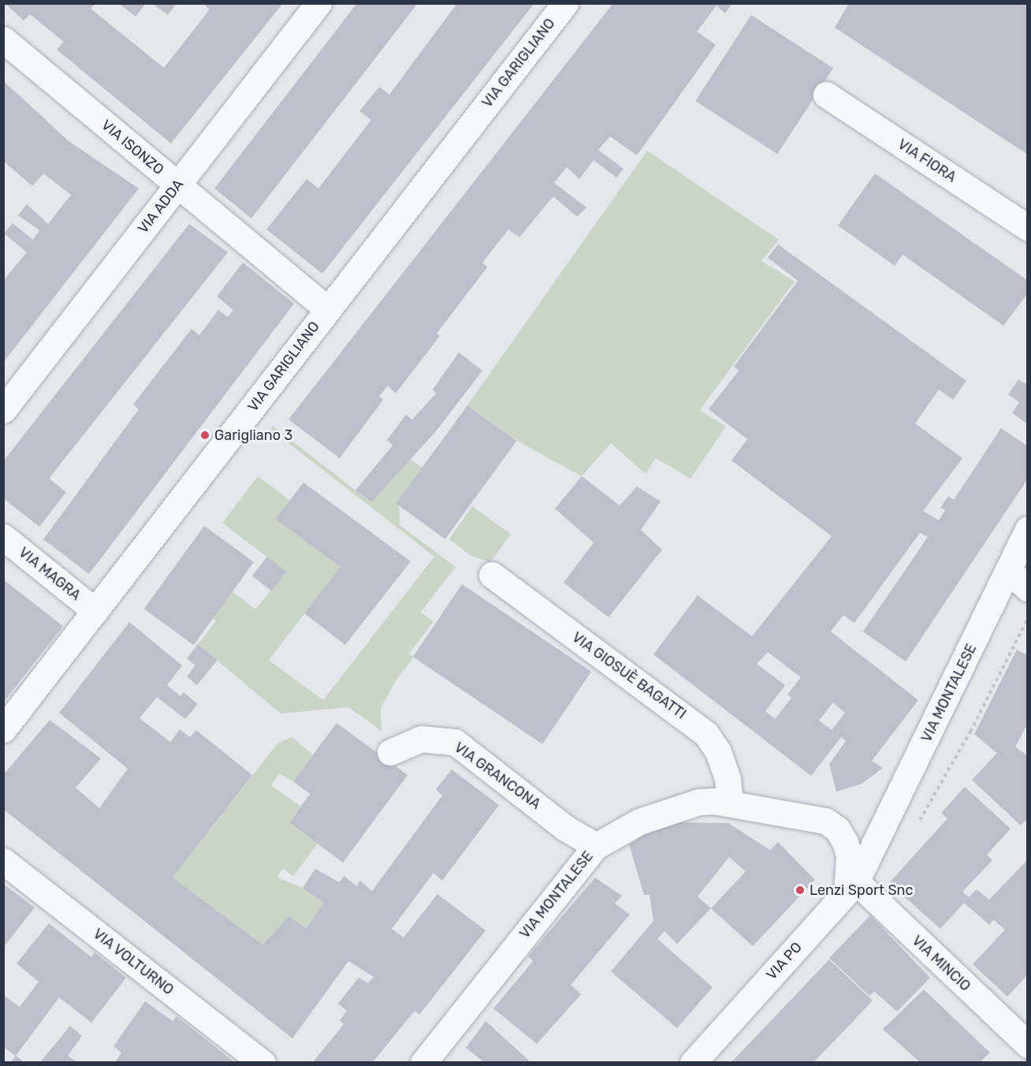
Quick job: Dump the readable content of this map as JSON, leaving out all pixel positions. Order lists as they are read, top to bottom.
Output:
{
  "streets": {
    "street": [
      "VIA GARIGLIANO",
      "VIA ISONZO",
      "VIA FIORA",
      "VIA ADDA",
      "VIA MAGRA",
      "VIA GIOSUÈ BAGATTI",
      "VIA MONTALESE",
      "VIA GRANCONA",
      "VIA PO",
      "VIA VOLTURNO",
      "VIA MINCIO"
    ]
  },
  "crossings": [
    ["VIA GARIGLIANO", "VIA ISONZO"],
    ["VIA GARIGLIANO", "VIA MAGRA"],
    ["VIA ISONZO", "VIA ADDA"],
    ["VIA GIOSUÈ BAGATTI", "VIA MONTALESE"],
    ["VIA MONTALESE", "VIA GRANCONA"],
    ["VIA MONTALESE", "VIA PO"],
    ["VIA MONTALESE", "VIA MINCIO"],
    ["VIA PO", "VIA MINCIO"]
  ],
  "places": ["Garigliano 3", "Lenzi Sport Snc"]
}
